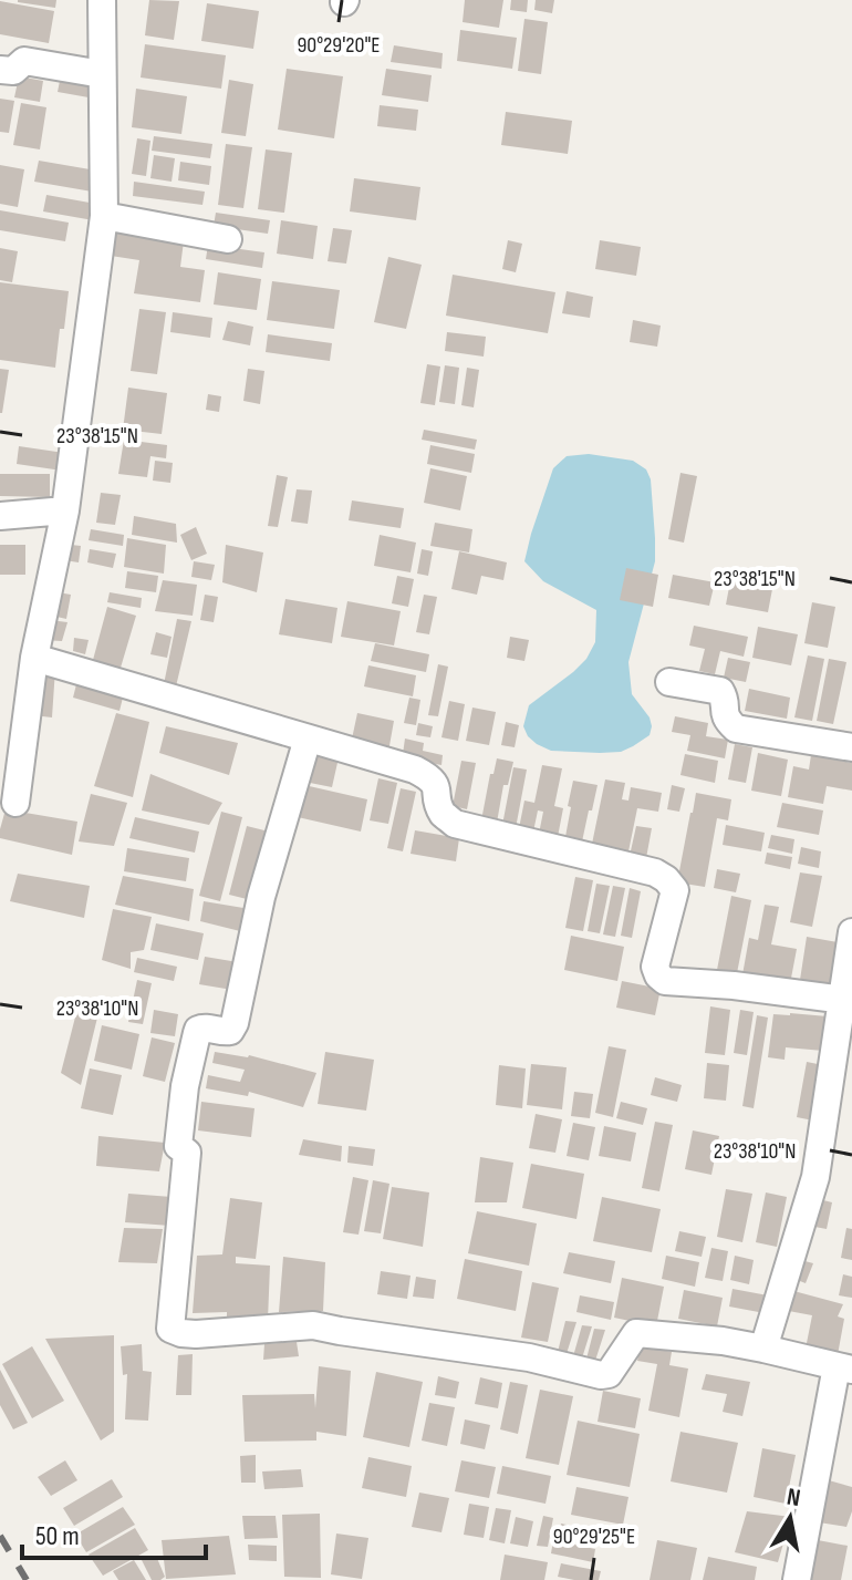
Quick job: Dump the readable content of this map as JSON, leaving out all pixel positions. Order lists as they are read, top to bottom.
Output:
{
  "scale_bar": "50 m",
  "north": "top",
  "coordinates": [
    "90°29'20\"E",
    "23°38'15\"N",
    "23°38'10\"N",
    "90°29'25\"E"
  ]
}
